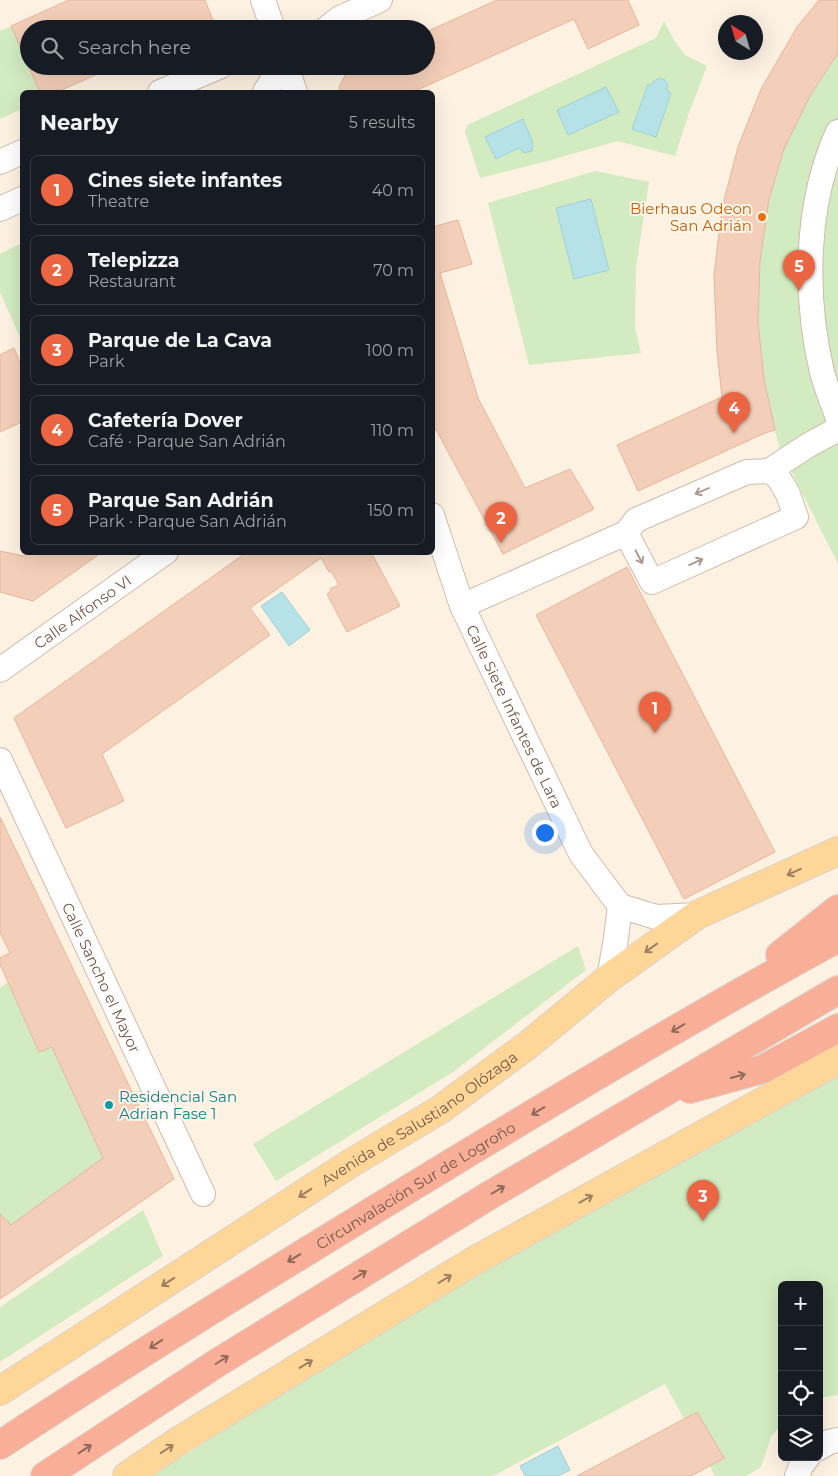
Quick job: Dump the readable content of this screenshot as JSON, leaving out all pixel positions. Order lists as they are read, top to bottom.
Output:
{
  "streets": {
    "highway": ["Circunvalación Sur de Logroño"],
    "main road": ["Avenida de Salustiano Olózaga"],
    "street": ["Calle Alfonso VI", "Calle Siete Infantes de Lara", "Calle Sancho el Mayor"]
  },
  "places": ["Bierhaus Odeon San Adrián", "Residencial San Adrian Fase 1"],
  "north": "top left",
  "page": {
    "search": "Search here",
    "heading": ["Nearby", "5 results"],
    "list": [
      {
        "mark": "1",
        "name": "Cines siete infantes",
        "note": "Theatre",
        "value": "40 m"
      },
      {
        "mark": "2",
        "name": "Telepizza",
        "note": "Restaurant",
        "value": "70 m"
      },
      {
        "mark": "3",
        "name": "Parque de La Cava",
        "note": "Park",
        "value": "100 m"
      },
      {
        "mark": "4",
        "name": "Cafetería Dover",
        "note": "Café · Parque San Adrián",
        "value": "110 m"
      },
      {
        "mark": "5",
        "name": "Parque San Adrián",
        "note": "Park · Parque San Adrián",
        "value": "150 m"
      }
    ],
    "pins": [
      "5",
      "4",
      "2",
      "1",
      "3"
    ],
    "map_buttons": ["+", "−"]
  }
}
